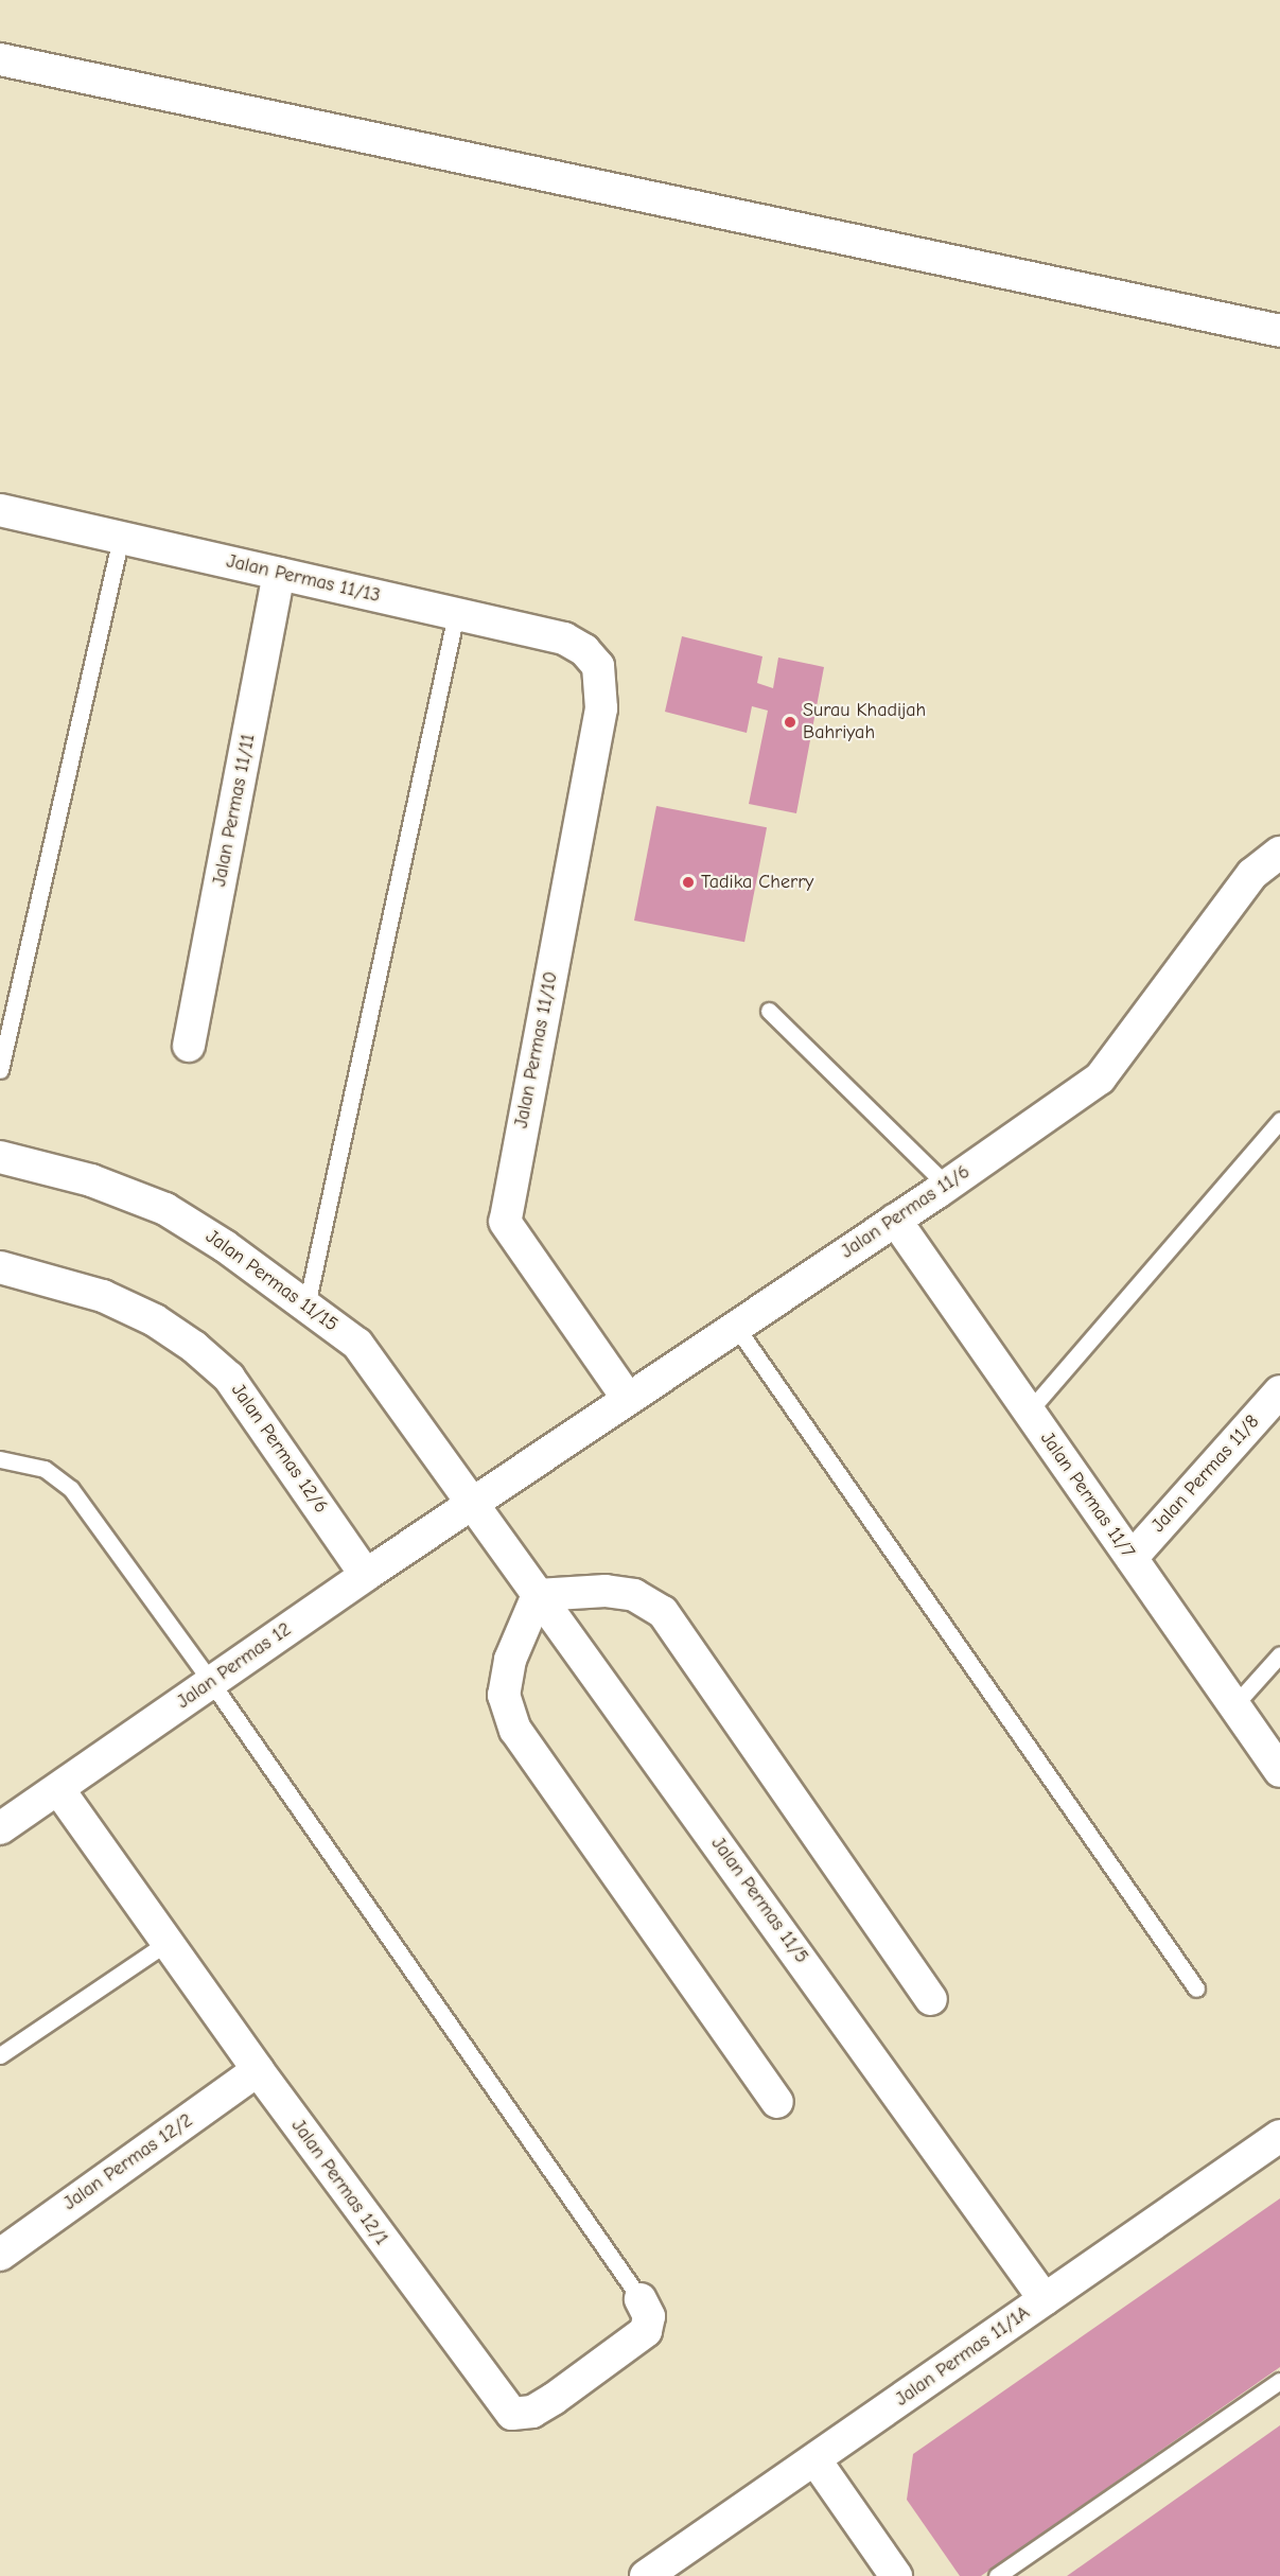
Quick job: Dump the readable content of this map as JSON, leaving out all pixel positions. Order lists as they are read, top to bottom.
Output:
{
  "streets": {
    "street": [
      "Jalan Permas 11/13",
      "Jalan Permas 11/11",
      "Jalan Permas 11/10",
      "Jalan Permas 11/6",
      "Jalan Permas 11/15",
      "Jalan Permas 12/6",
      "Jalan Permas 11/8",
      "Jalan Permas 11/7",
      "Jalan Permas 12",
      "Jalan Permas 11/5",
      "Jalan Permas 12/2",
      "Jalan Permas 12/1",
      "Jalan Permas 11/1A"
    ]
  },
  "crossings": [
    ["Jalan Permas 11/13", "Jalan Permas 11/11"],
    ["Jalan Permas 11/13", "Jalan Permas 11/10"],
    ["Jalan Permas 11/10", "Jalan Permas 11/6"],
    ["Jalan Permas 11/6", "Jalan Permas 11/15"],
    ["Jalan Permas 11/6", "Jalan Permas 11/7"],
    ["Jalan Permas 11/6", "Jalan Permas 12"],
    ["Jalan Permas 11/6", "Jalan Permas 11/5"],
    ["Jalan Permas 11/15", "Jalan Permas 12"],
    ["Jalan Permas 11/15", "Jalan Permas 11/5"],
    ["Jalan Permas 12/6", "Jalan Permas 12"],
    ["Jalan Permas 11/8", "Jalan Permas 11/7"],
    ["Jalan Permas 12", "Jalan Permas 11/5"],
    ["Jalan Permas 12", "Jalan Permas 12/1"],
    ["Jalan Permas 11/5", "Jalan Permas 11/1A"],
    ["Jalan Permas 12/2", "Jalan Permas 12/1"]
  ],
  "places": ["Surau Khadijah Bahriyah", "Tadika Cherry"]
}
